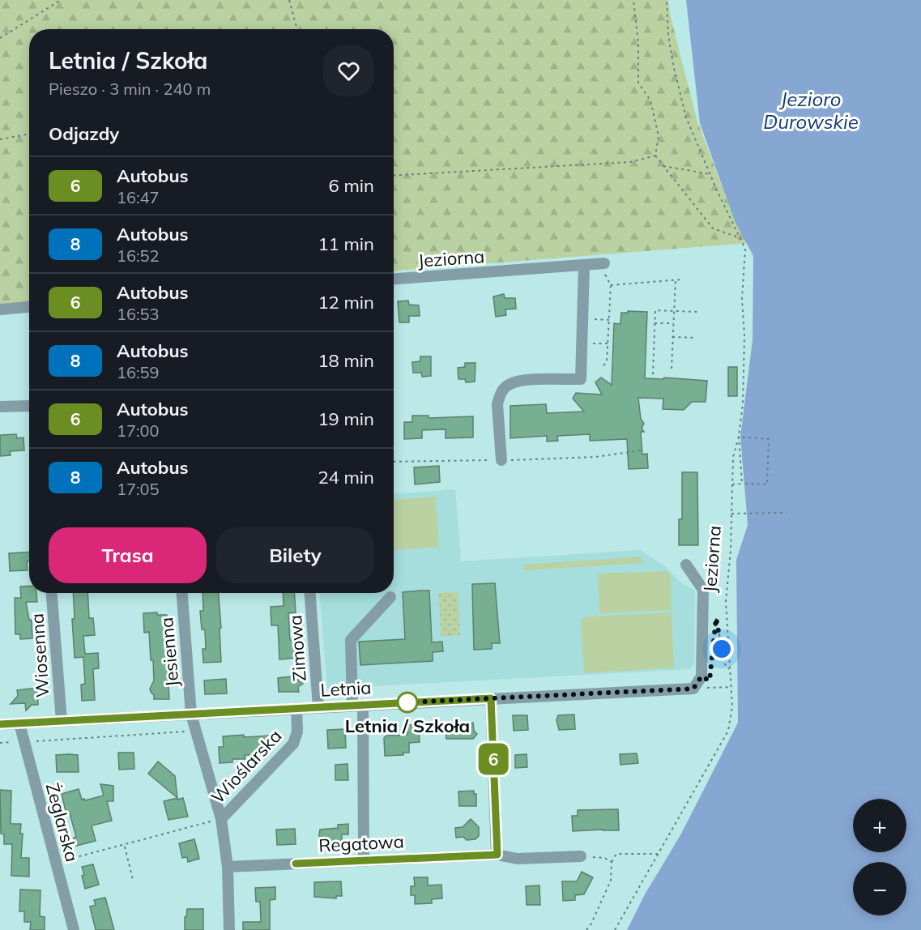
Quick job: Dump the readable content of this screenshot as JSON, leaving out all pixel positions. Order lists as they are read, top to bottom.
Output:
{
  "streets": {
    "street": [
      "Jeziorna",
      "Zimowa",
      "Jesienna",
      "Wiosenna",
      "Letnia",
      "Wioślarska",
      "Żeglarska",
      "Regatowa"
    ]
  },
  "crossings": [
    ["Zimowa", "Letnia"],
    ["Jesienna", "Letnia"],
    ["Jesienna", "Wioślarska"],
    ["Wiosenna", "Letnia"],
    ["Letnia", "Wioślarska"],
    ["Letnia", "Żeglarska"],
    ["Wioślarska", "Regatowa"]
  ],
  "water": ["Jezioro Durowskie"],
  "places": ["Letnia / Szkoła"],
  "lines": ["bus line 6"],
  "page": {
    "on_map": "6",
    "heading": [
      ["Letnia / Szkoła", "Pieszo · 3 min · 240 m"],
      "Odjazdy"
    ],
    "list": [
      {
        "mark": "6",
        "name": "Autobus",
        "note": "16:47",
        "value": "6 min"
      },
      {
        "mark": "8",
        "name": "Autobus",
        "note": "16:52",
        "value": "11 min"
      },
      {
        "mark": "6",
        "name": "Autobus",
        "note": "16:53",
        "value": "12 min"
      },
      {
        "mark": "8",
        "name": "Autobus",
        "note": "16:59",
        "value": "18 min"
      },
      {
        "mark": "6",
        "name": "Autobus",
        "note": "17:00",
        "value": "19 min"
      },
      {
        "mark": "8",
        "name": "Autobus",
        "note": "17:05",
        "value": "24 min"
      }
    ],
    "buttons": ["Trasa", "Bilety"],
    "map_buttons": ["+", "−"]
  }
}
